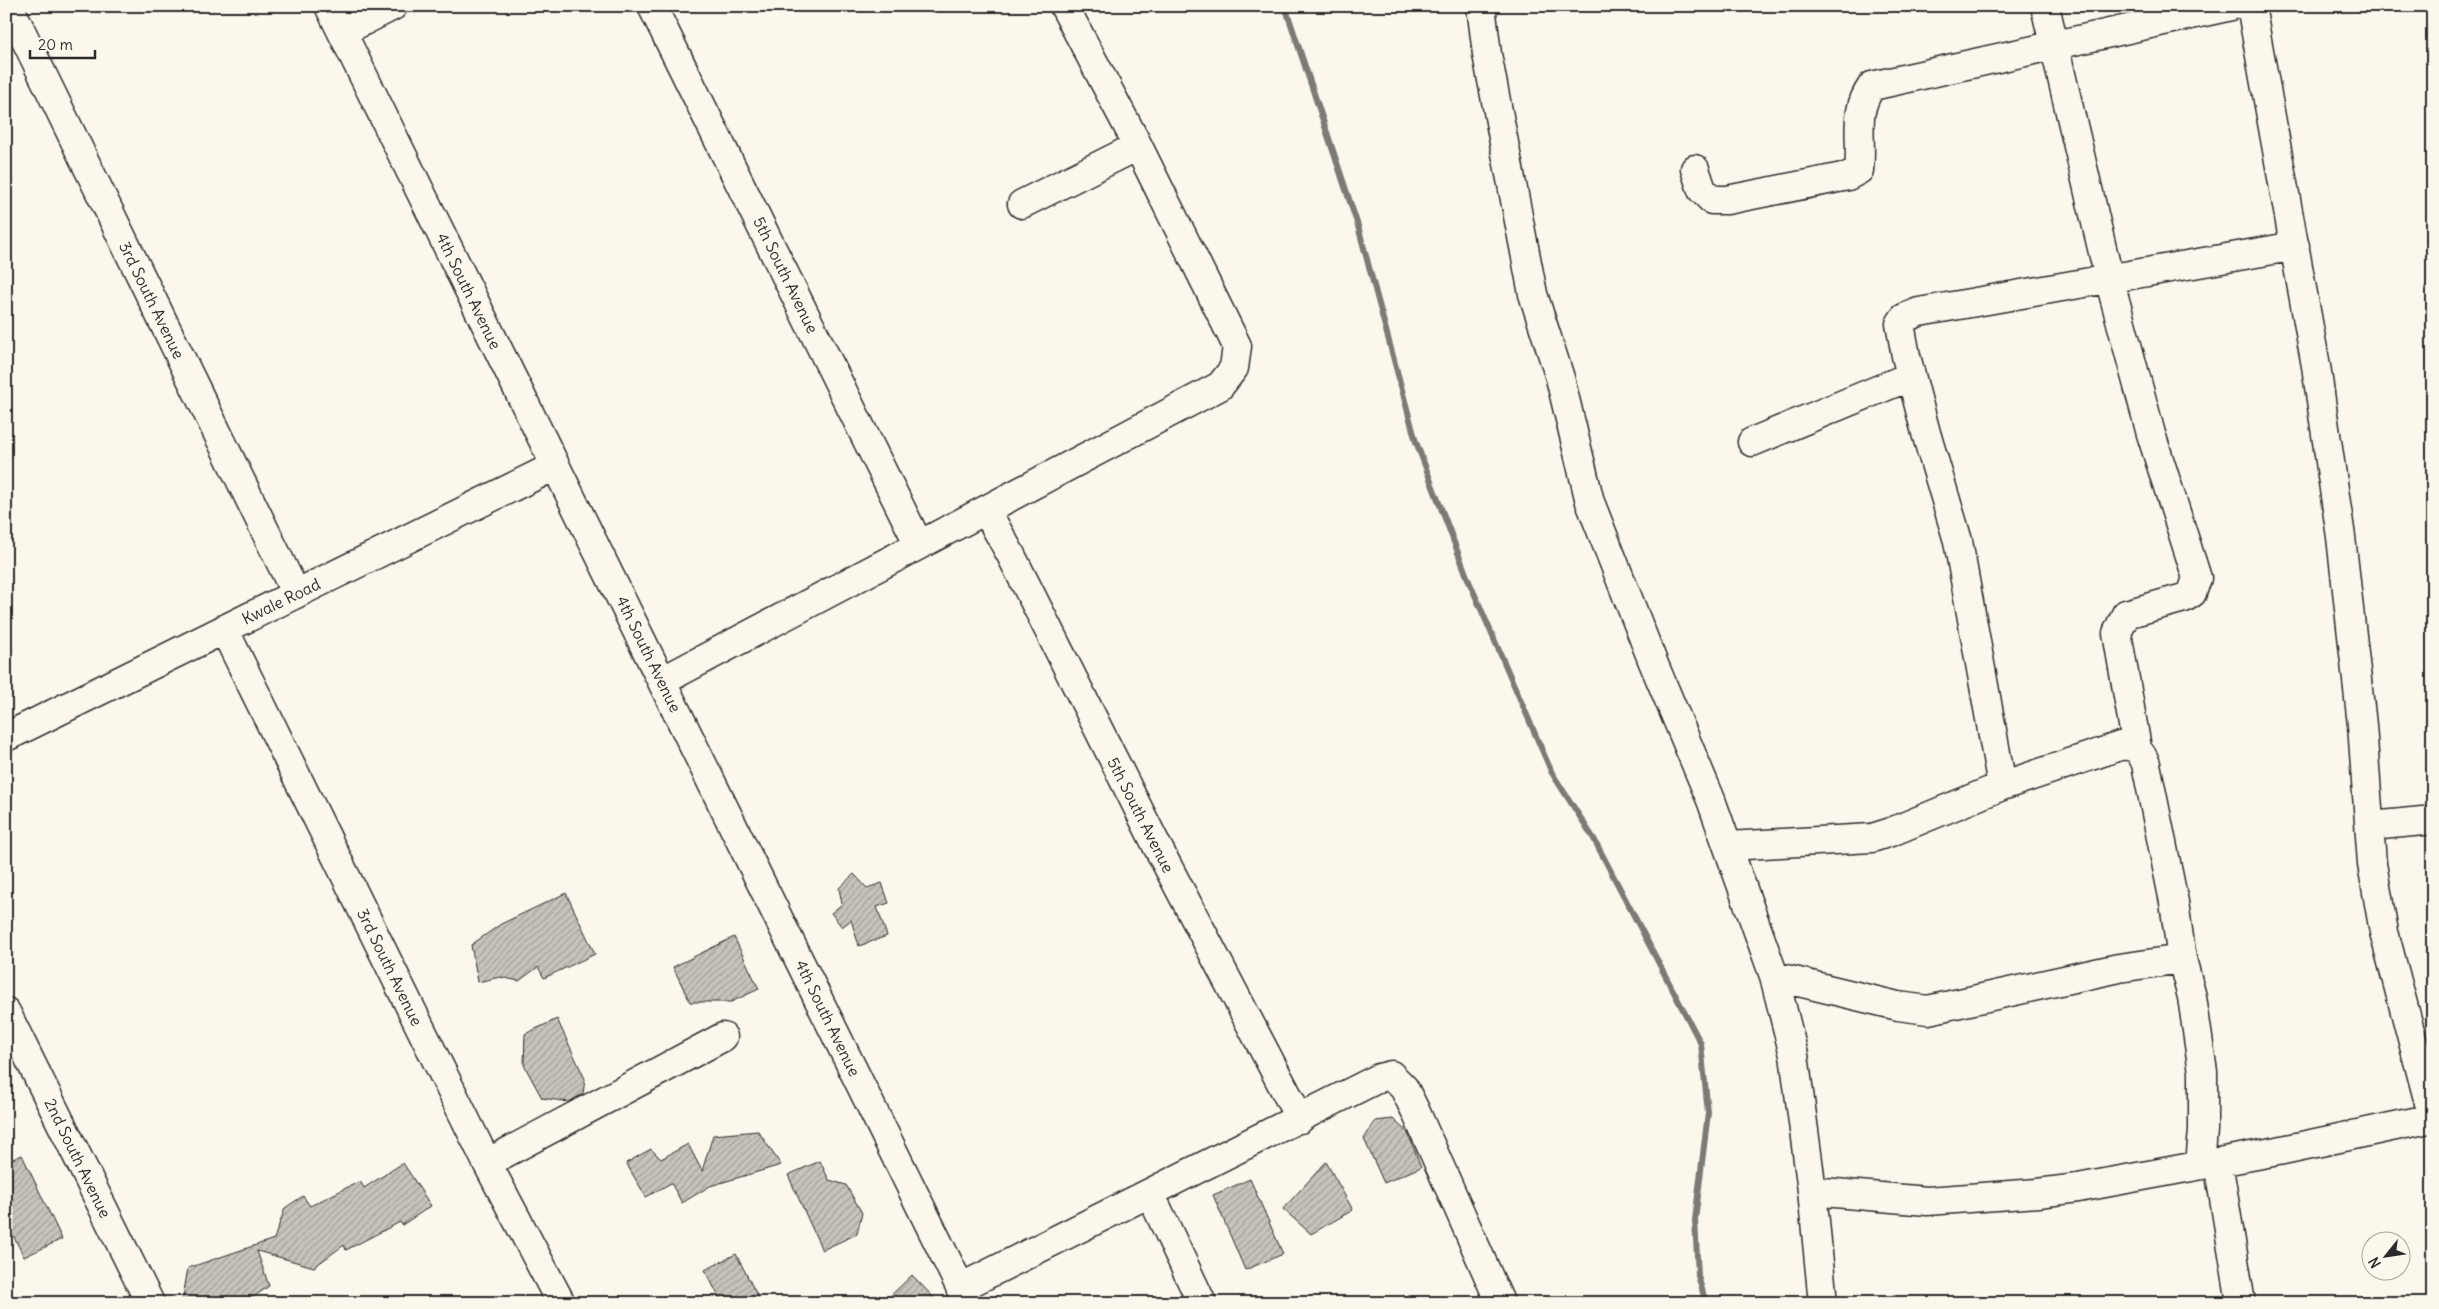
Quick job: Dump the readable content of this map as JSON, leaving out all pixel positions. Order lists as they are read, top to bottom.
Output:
{
  "streets": {
    "street": [
      "5th South Avenue",
      "4th South Avenue",
      "3rd South Avenue",
      "Kwale Road",
      "2nd South Avenue"
    ]
  },
  "crossings": [
    ["4th South Avenue", "Kwale Road"],
    ["3rd South Avenue", "Kwale Road"]
  ],
  "scale_bar": "20 m",
  "north": "bottom left"
}
